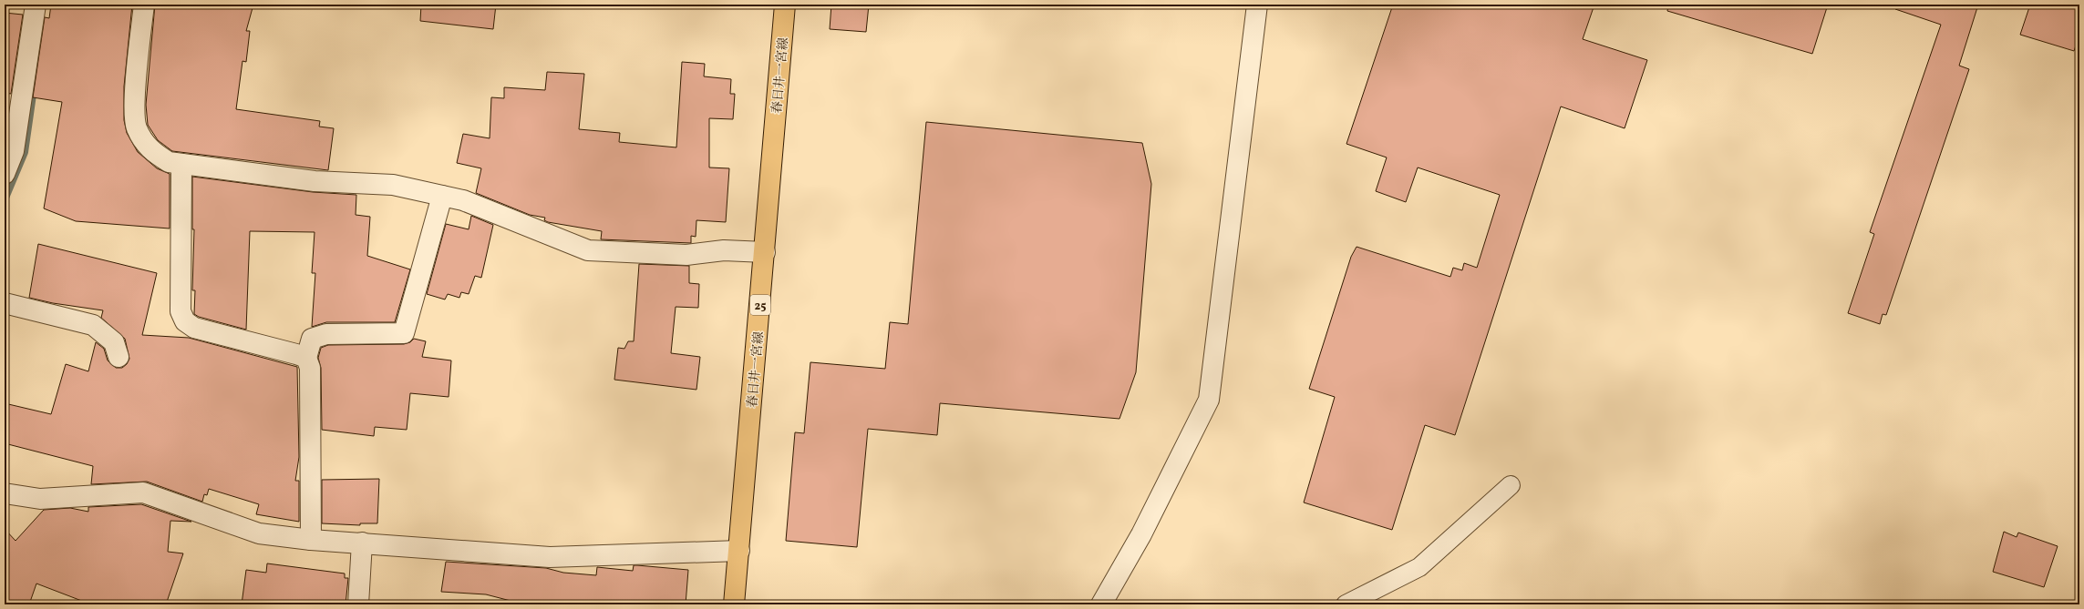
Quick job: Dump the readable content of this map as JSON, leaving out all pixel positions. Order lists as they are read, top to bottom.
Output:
{
  "streets": {
    "main road": ["春日井一宮線", "25"]
  }
}
